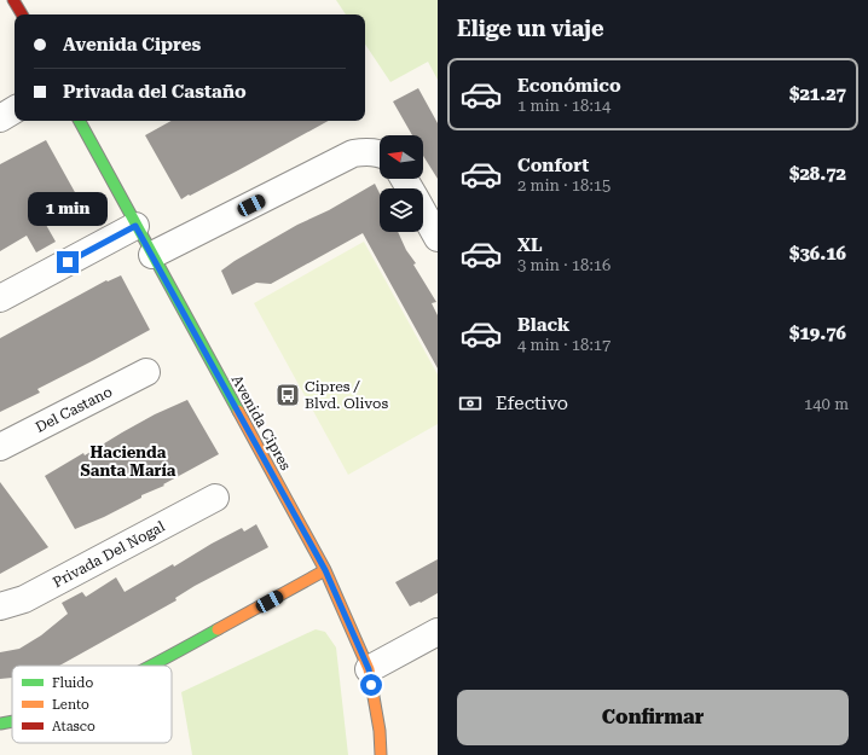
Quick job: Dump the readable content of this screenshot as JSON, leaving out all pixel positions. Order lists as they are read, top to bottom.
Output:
{
  "streets": {
    "street": ["Del Castano", "Avenida Cipres", "Privada Del Nogal"]
  },
  "districts": ["Hacienda Santa María"],
  "places": {
    "bus stop": ["Cipres / Blvd. Olivos"]
  },
  "legend": ["Fluido", "Lento", "Atasco"],
  "north": "left",
  "page": {
    "heading": "Elige un viaje",
    "banner": ["Avenida Cipres", "Privada del Castaño"],
    "list": [
      {
        "name": "Económico",
        "note": "1 min · 18:14",
        "value": "$21.27"
      },
      {
        "name": "Confort",
        "note": "2 min · 18:15",
        "value": "$28.72"
      },
      {
        "name": "XL",
        "note": "3 min · 18:16",
        "value": "$36.16"
      },
      {
        "name": "Black",
        "note": "4 min · 18:17",
        "value": "$19.76"
      }
    ],
    "bubble": "1 min",
    "pay": ["Efectivo", "140 m"],
    "buttons": "Confirmar"
  }
}
